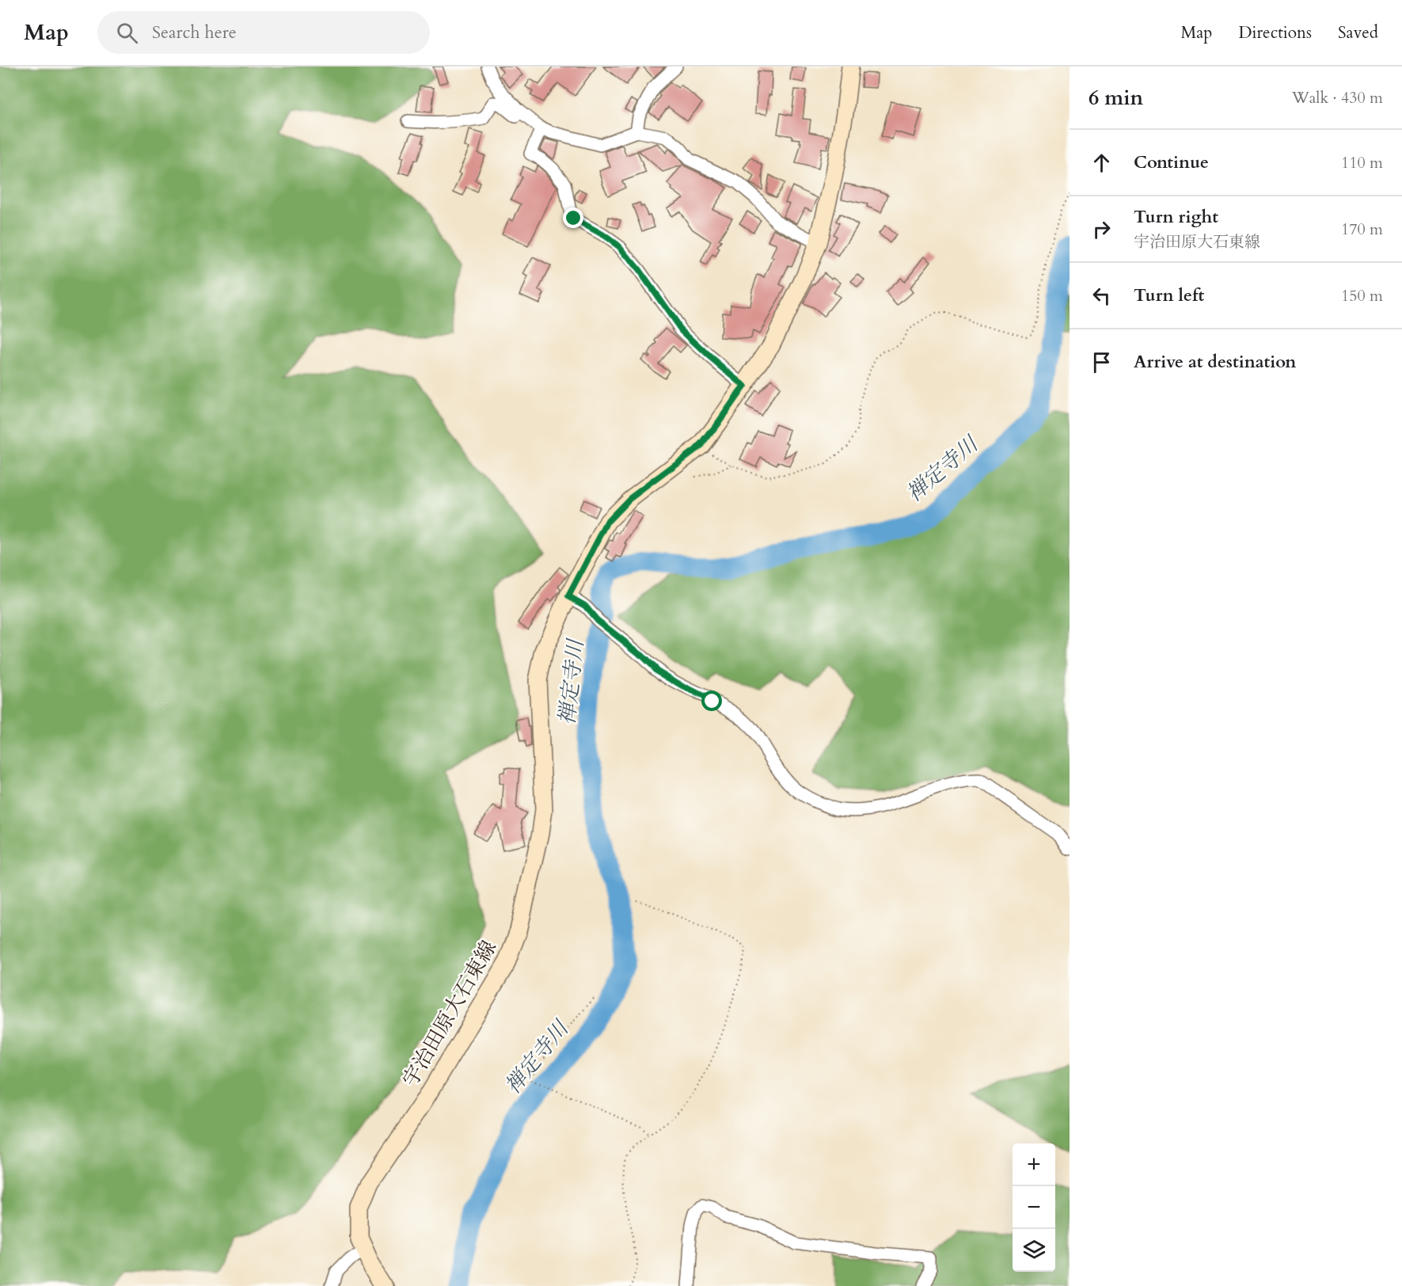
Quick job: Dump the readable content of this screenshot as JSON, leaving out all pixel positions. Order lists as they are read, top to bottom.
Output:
{
  "streets": {
    "main road": ["宇治田原大石東線"]
  },
  "water": ["禅定寺川"],
  "page": {
    "header": "Map",
    "search": "Search here",
    "nav": ["Map", "Directions", "Saved"],
    "heading": ["6 min", "Walk · 430 m"],
    "list": [
      ["Continue", "110 m"],
      ["Turn right", "宇治田原大石東線", "170 m"],
      ["Turn left", "150 m"],
      "Arrive at destination"
    ],
    "map_buttons": ["+", "−"]
  }
}
